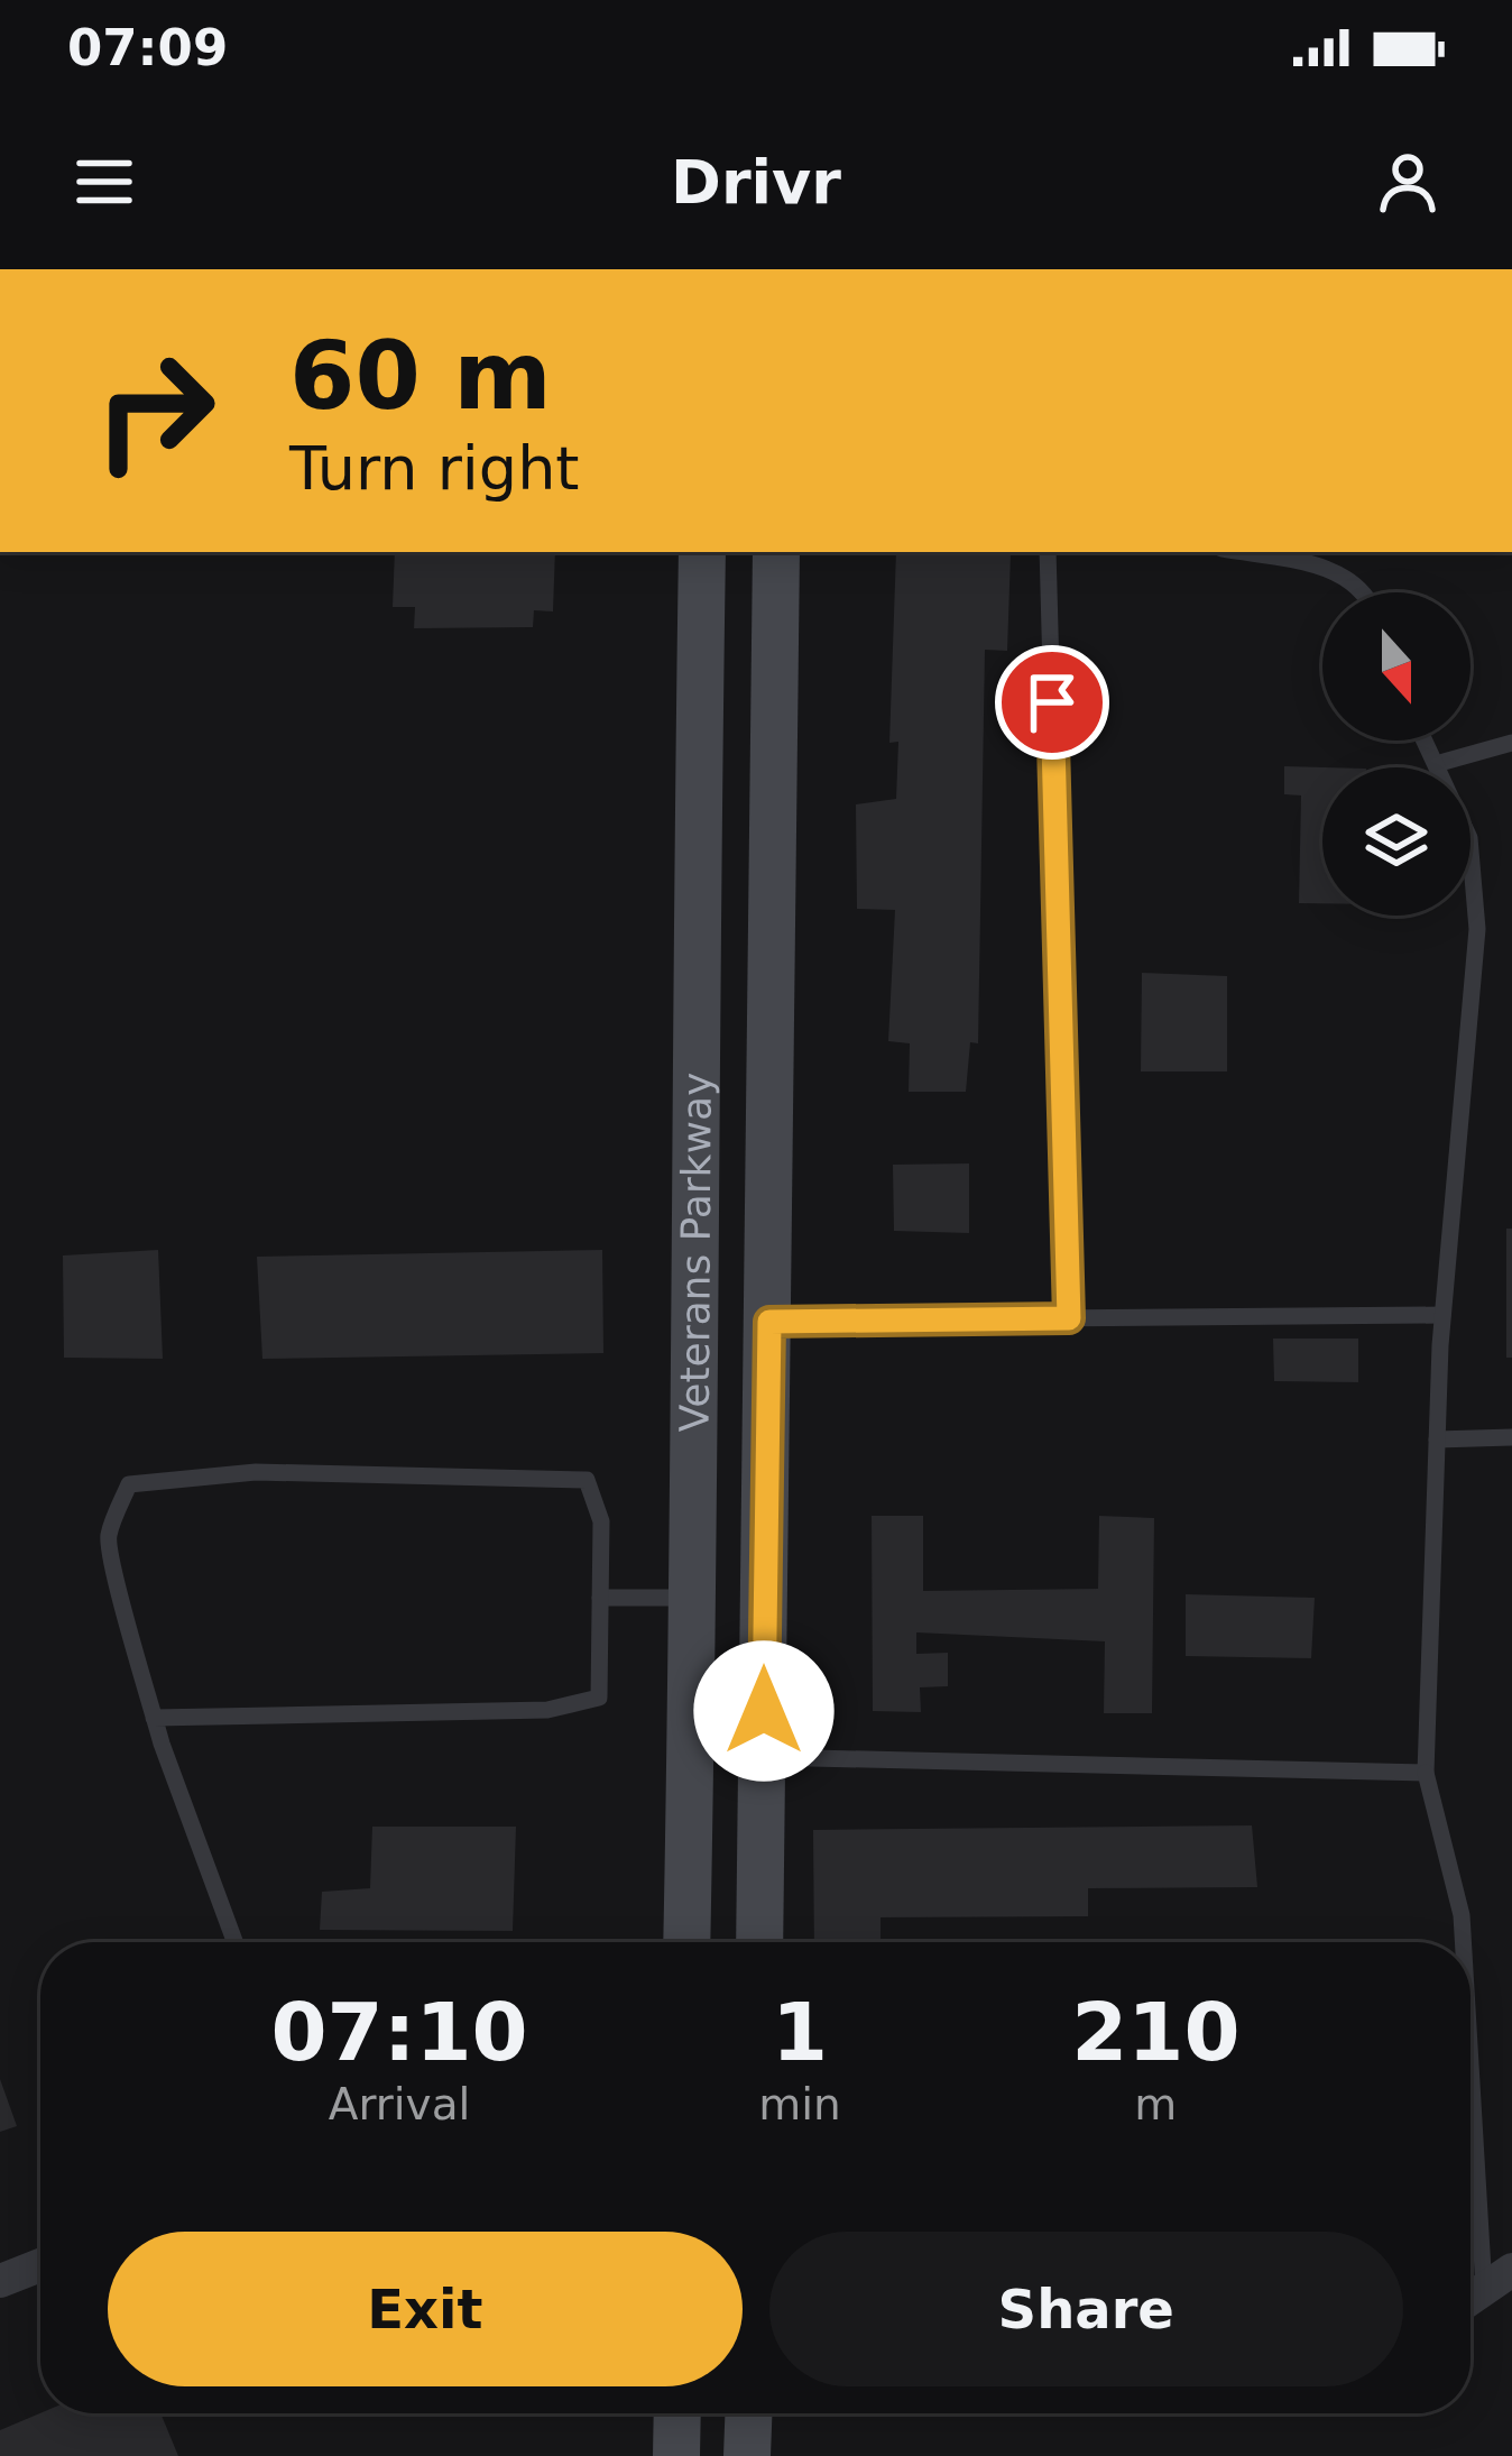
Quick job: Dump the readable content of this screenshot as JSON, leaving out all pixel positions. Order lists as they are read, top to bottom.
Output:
{
  "streets": {
    "main road": ["Veterans Parkway"]
  },
  "north": "bottom",
  "page": {
    "status": "07:09",
    "header": "Drivr",
    "turn": ["60 m", "Turn right"],
    "eta": [
      "07:10",
      "Arrival",
      "1",
      "min",
      "210",
      "m"
    ],
    "buttons": ["Exit", "Share"]
  }
}
